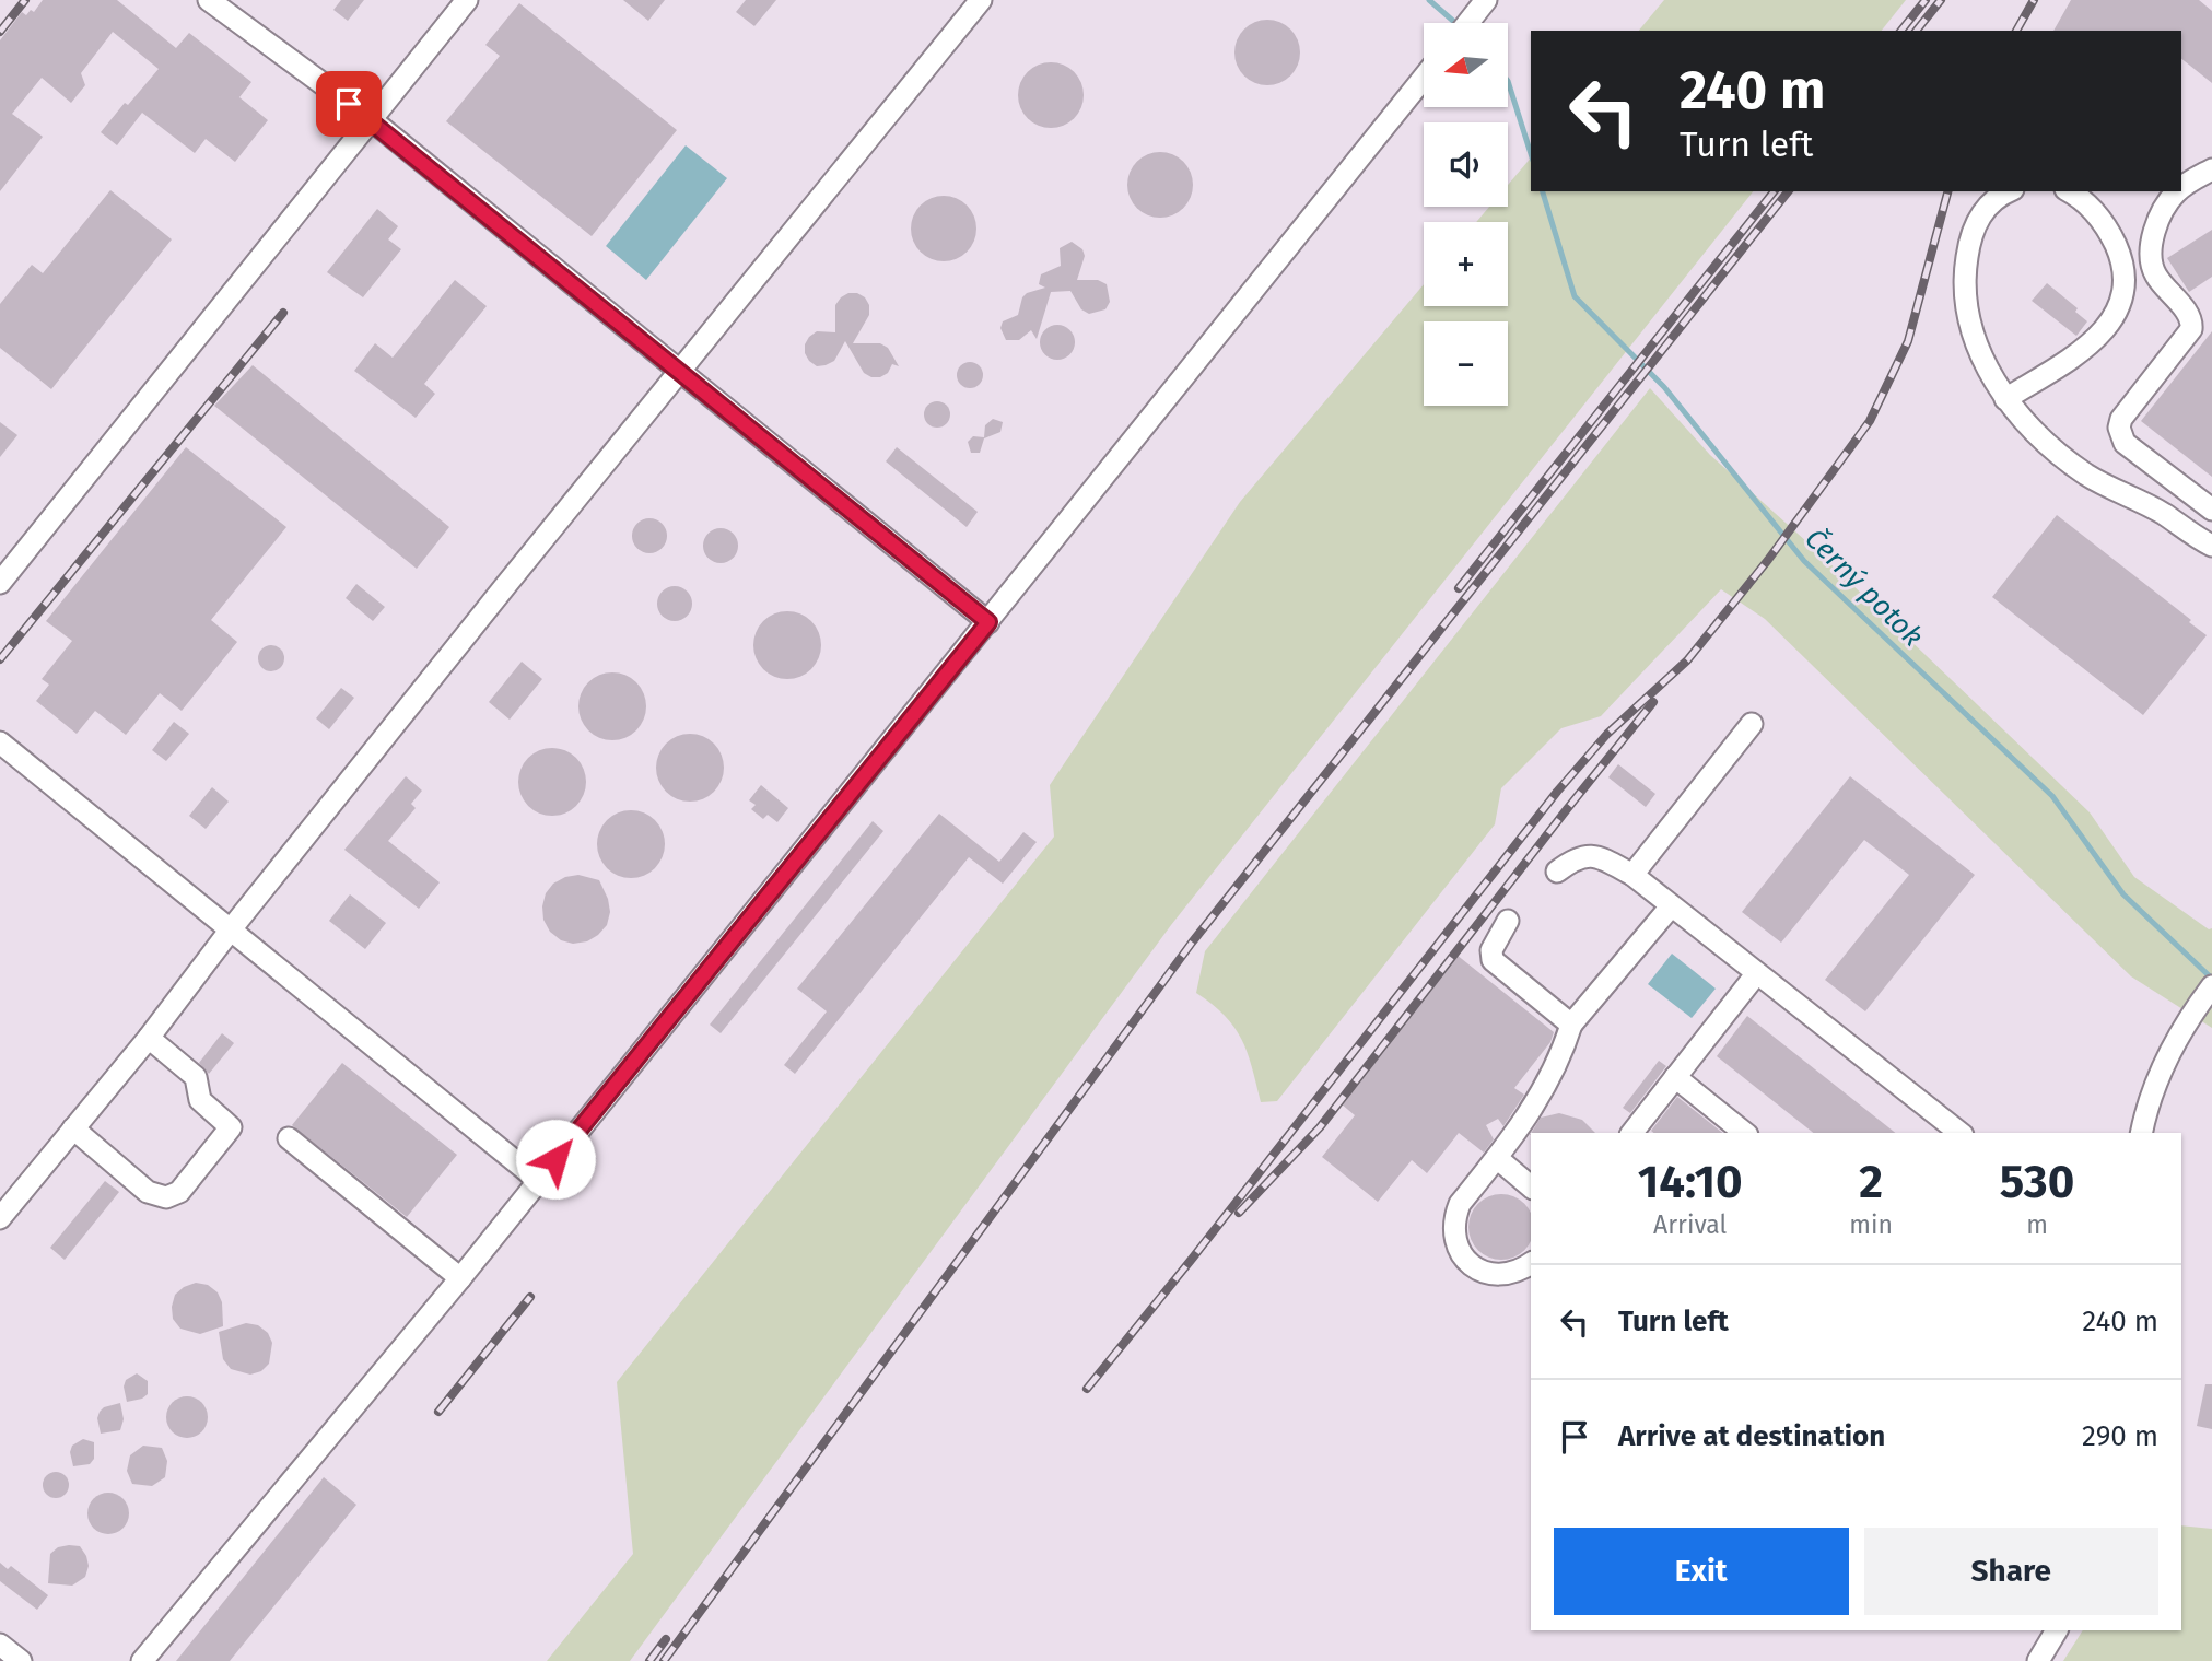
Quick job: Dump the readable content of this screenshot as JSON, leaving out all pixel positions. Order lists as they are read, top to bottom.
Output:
{
  "water": ["Černý potok"],
  "north": "left",
  "page": {
    "map_buttons": ["+", "−"],
    "turn": ["240 m", "Turn left"],
    "eta": [
      "14:10",
      "Arrival",
      "2",
      "min",
      "530",
      "m"
    ],
    "list": [
      {
        "name": "Turn left",
        "value": "240 m"
      },
      {
        "name": "Arrive at destination",
        "value": "290 m"
      }
    ],
    "buttons": ["Exit", "Share"]
  }
}
